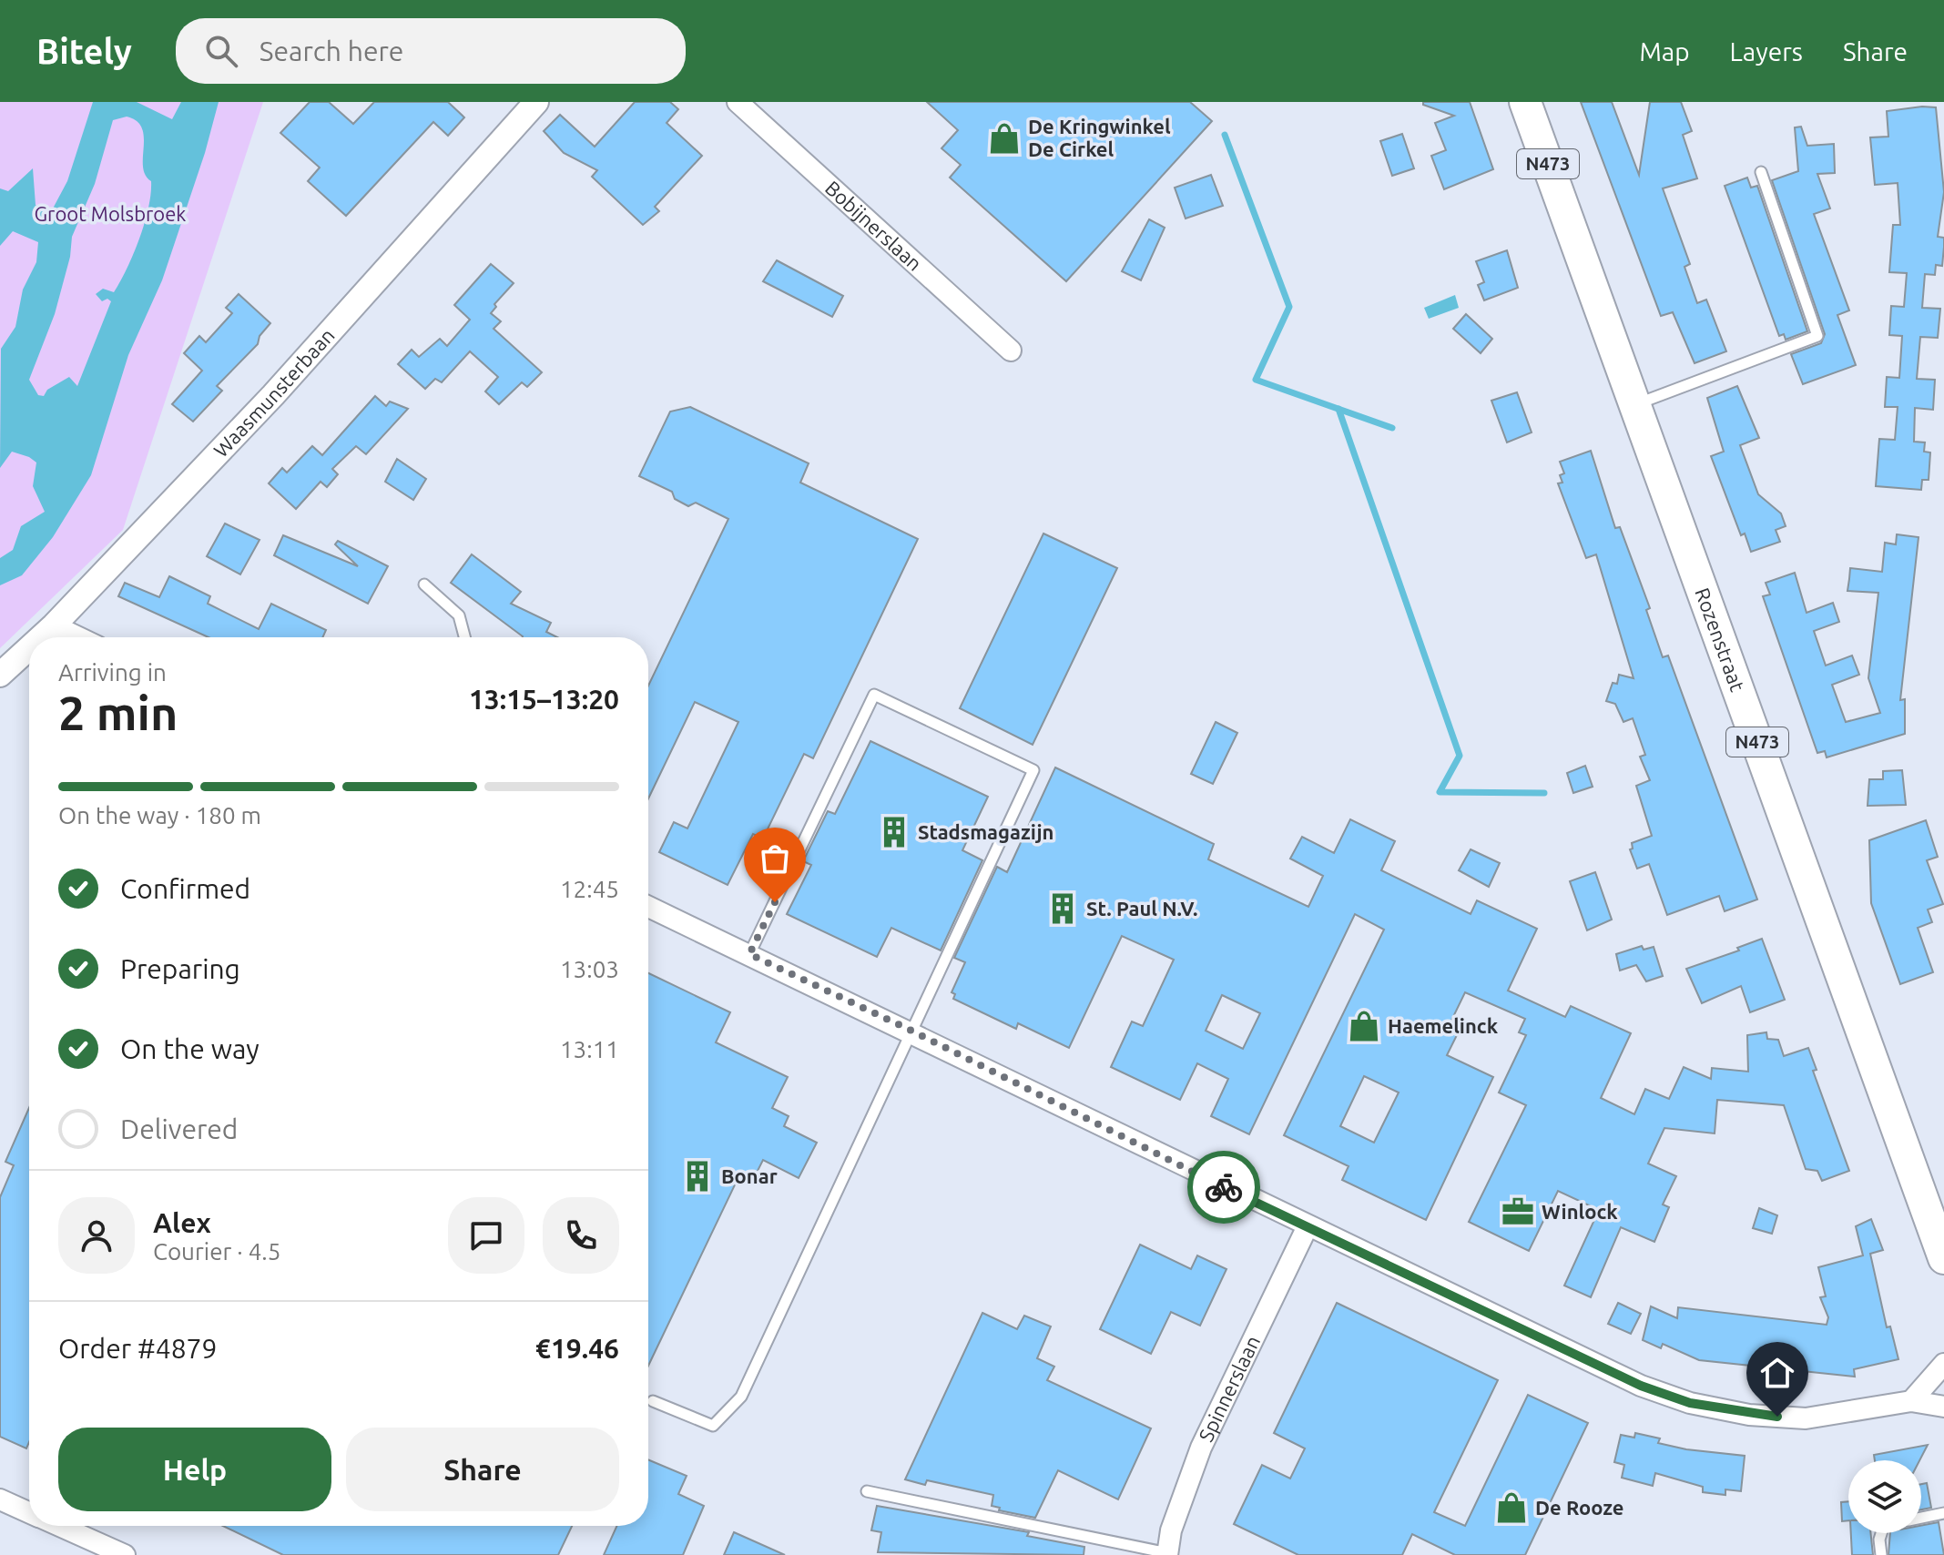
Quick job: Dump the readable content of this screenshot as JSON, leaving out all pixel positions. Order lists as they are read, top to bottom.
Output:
{
  "streets": {
    "main road": ["N473", "Rozenstraat"],
    "street": ["Bobijnerslaan", "Waasmunsterbaan", "Spinnerslaan"]
  },
  "parks": ["Groot Molsbroek"],
  "places": {
    "shop": ["De Kringwinkel De Cirkel", "Haemelinck", "De Rooze"],
    "building": ["Stadsmagazijn", "St. Paul N.V.", "Bonar"],
    "office": ["Winlock"]
  },
  "page": {
    "header": "Bitely",
    "search": "Search here",
    "nav": ["Map", "Layers", "Share"],
    "heading": ["2 min", "Arriving in", "13:15–13:20"],
    "panel": [
      "Alex",
      "Courier · 4.5",
      "Order #4879",
      "€19.46"
    ],
    "bar": "On the way · 180 m",
    "list": [
      ["Confirmed", "12:45"],
      ["Preparing", "13:03"],
      ["On the way", "13:11"],
      "Delivered"
    ],
    "buttons": ["Help", "Share"]
  }
}
